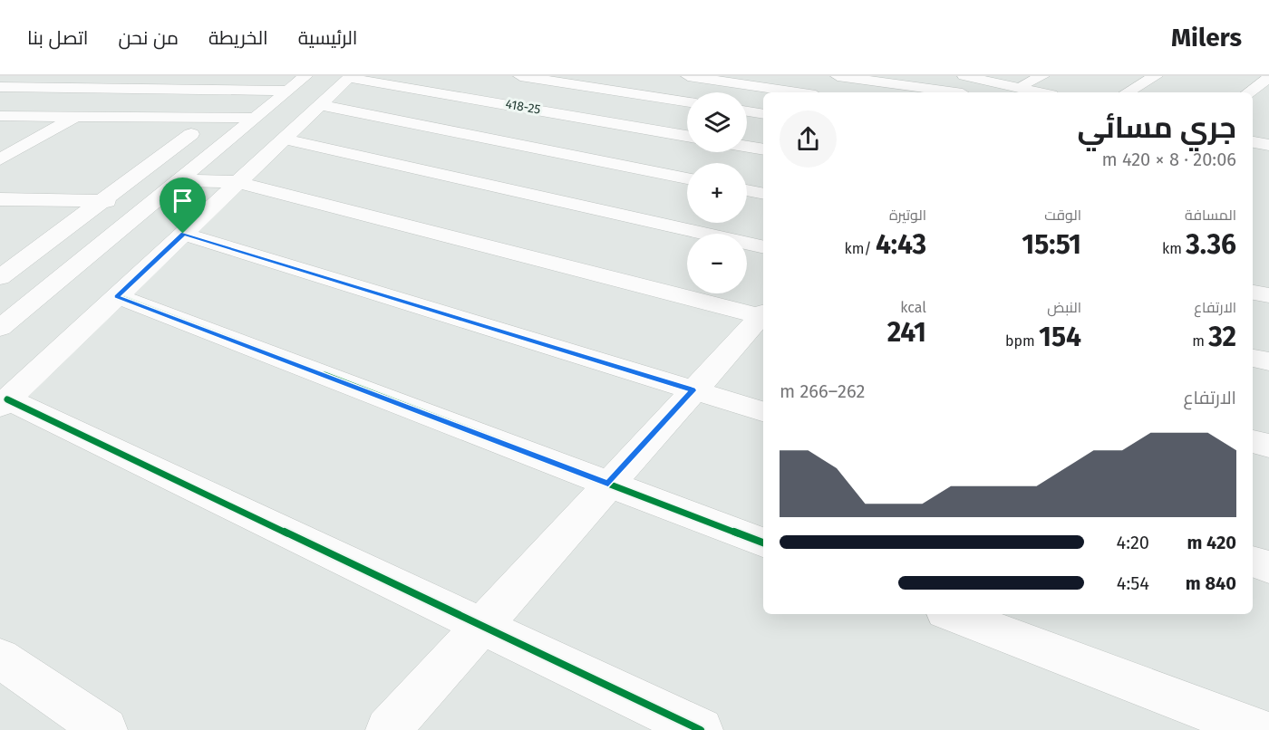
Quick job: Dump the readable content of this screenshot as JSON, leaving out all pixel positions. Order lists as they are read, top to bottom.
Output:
{
  "streets": {
    "street": ["418-25"]
  },
  "page": {
    "header": "Milers",
    "nav": [
      "الرئيسية",
      "الخريطة",
      "من نحن",
      "اتصل بنا"
    ],
    "map_buttons": ["+", "−"],
    "heading": ["جري مسائي", "20:06 · 8 × 420 m"],
    "stats": [
      ["المسافة", "3.36 km"],
      ["الوقت", "15:51"],
      ["الوتيرة", "4:43 /km"],
      ["الارتفاع", "32 m"],
      ["النبض", "154 bpm"],
      ["kcal", "241"]
    ],
    "chart": ["الارتفاع", "262–266 m"],
    "list": [
      {
        "name": "420 m",
        "note": "4:20"
      },
      {
        "name": "840 m",
        "note": "4:54"
      }
    ]
  }
}
